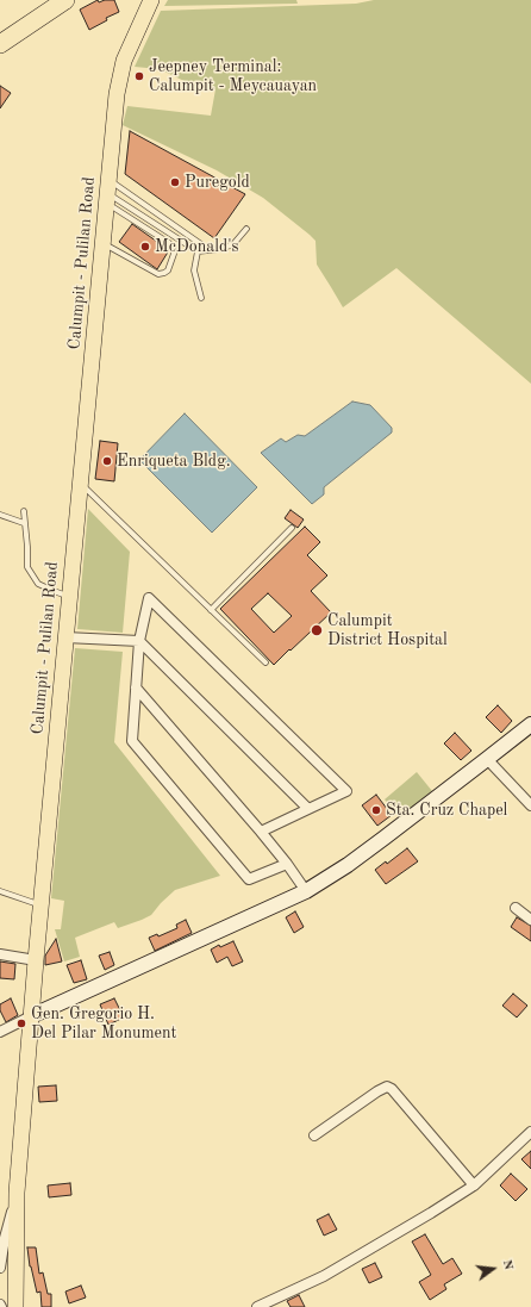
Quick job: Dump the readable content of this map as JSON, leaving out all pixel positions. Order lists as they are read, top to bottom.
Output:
{
  "streets": {
    "main road": ["Calumpit - Pulilan Road"]
  },
  "places": [
    "Jeepney Terminal: Calumpit - Meycauayan",
    "Puregold",
    "McDonald's",
    "Enriqueta Bldg.",
    "Calumpit District Hospital",
    "Sta. Cruz Chapel",
    "Gen. Gregorio H. Del Pilar Monument"
  ],
  "north": "right"
}
